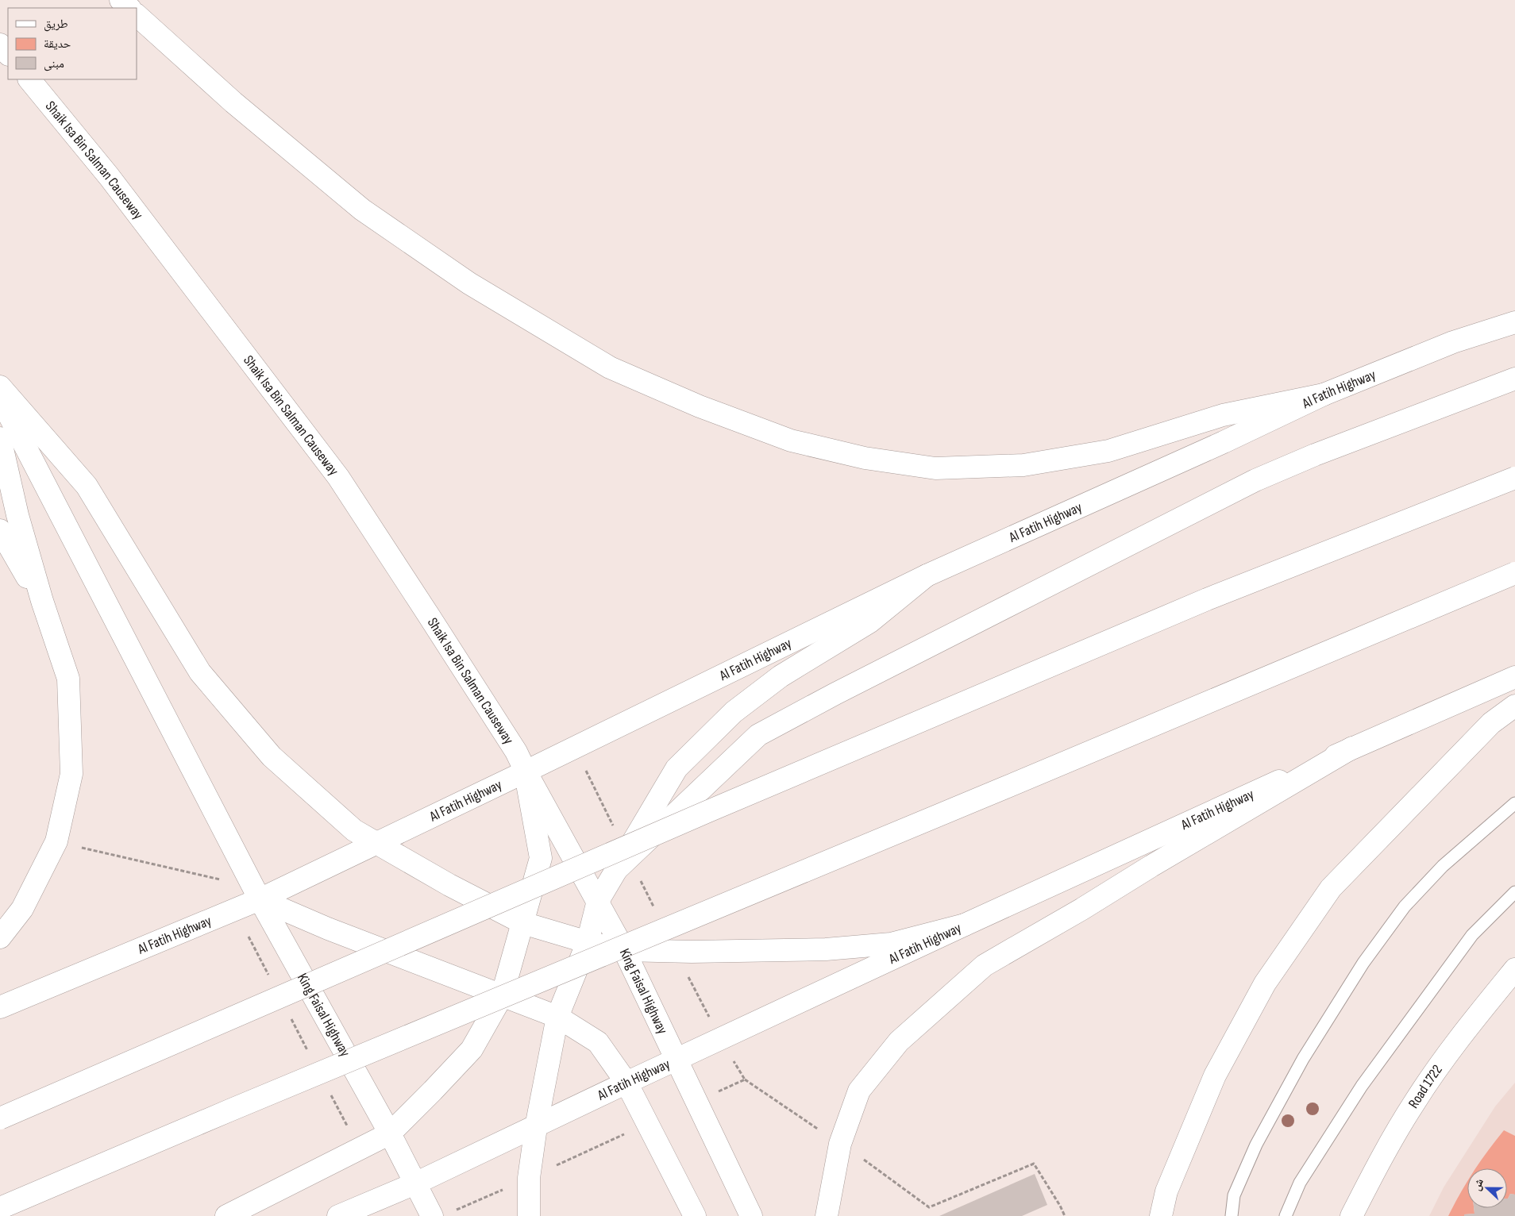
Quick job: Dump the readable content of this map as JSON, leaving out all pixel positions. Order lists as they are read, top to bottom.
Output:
{
  "streets": {
    "main road": [
      "Shaik Isa Bin Salman Causeway",
      "Al Fatih Highway",
      "King Faisal Highway",
      "Road 1722"
    ]
  },
  "crossings": [
    ["Shaik Isa Bin Salman Causeway", "Al Fatih Highway"],
    ["Shaik Isa Bin Salman Causeway", "King Faisal Highway"],
    ["Al Fatih Highway", "King Faisal Highway"]
  ],
  "legend": ["طريق", "حديقة", "مبنى"],
  "north": "left"
}
